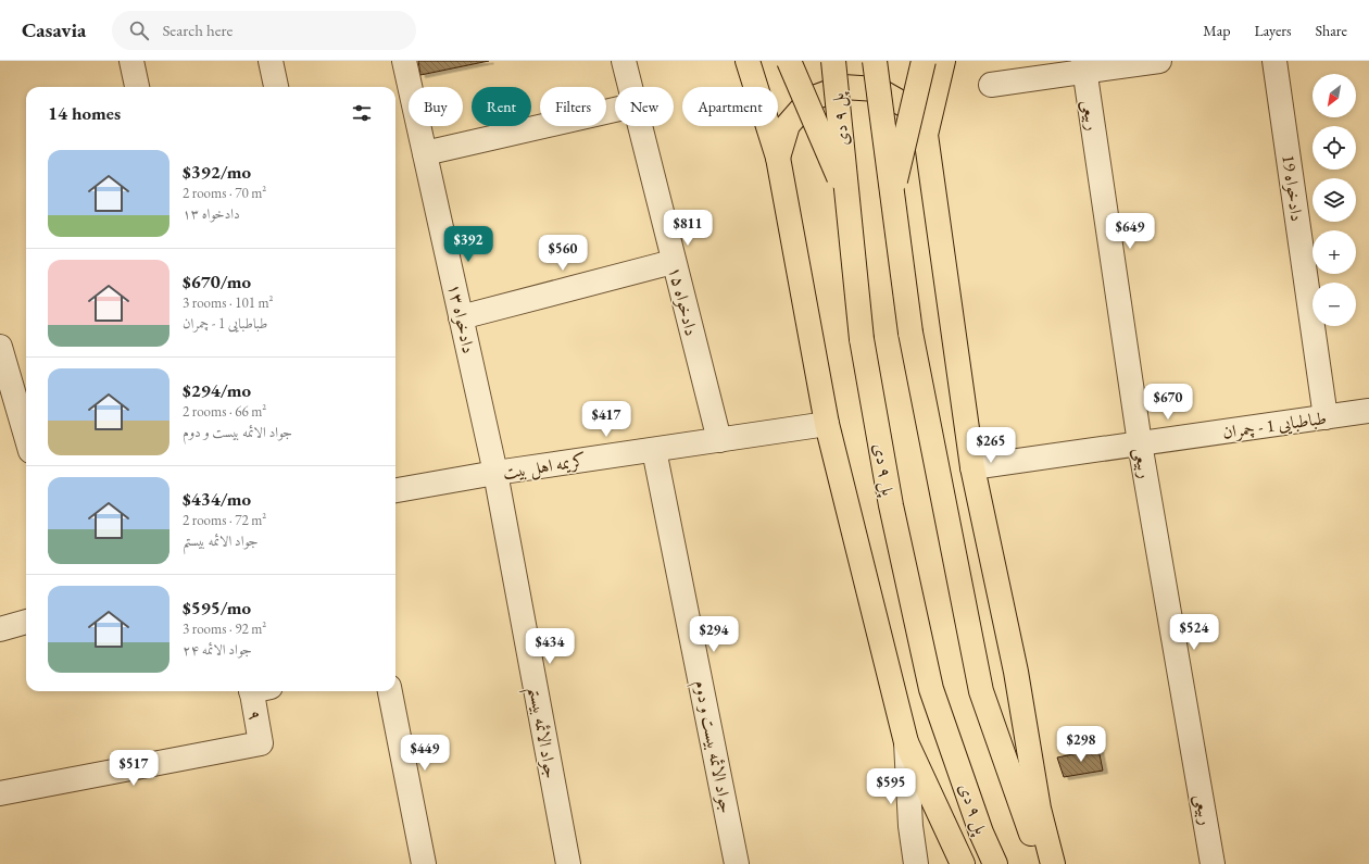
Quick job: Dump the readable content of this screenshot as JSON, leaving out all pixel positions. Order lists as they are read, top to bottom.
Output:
{
  "streets": {
    "main road": ["پل ۹ دی"],
    "street": [
      "ربیعی",
      "دادخواه 19",
      "دادخواه ۱۵",
      "دادخواه ۱۳",
      "طباطبایی 1 - چمران",
      "کریمه اهل بیت",
      "۹",
      "جواد الائمه بیستم",
      "جواد الائمه بیست و دوم"
    ]
  },
  "crossings": [
    ["ربیعی", "طباطبایی 1 - چمران"],
    ["دادخواه 19", "طباطبایی 1 - چمران"],
    ["دادخواه ۱۵", "کریمه اهل بیت"],
    ["دادخواه ۱۳", "کریمه اهل بیت"],
    ["دادخواه ۱۳", "جواد الائمه بیستم"],
    ["کریمه اهل بیت", "جواد الائمه بیستم"],
    ["کریمه اهل بیت", "جواد الائمه بیست و دوم"]
  ],
  "north": "bottom left",
  "page": {
    "header": "Casavia",
    "search": "Search here",
    "nav": ["Map", "Layers", "Share"],
    "map_buttons": ["+", "−"],
    "chip": [
      "Buy",
      "Rent",
      "Filters",
      "New",
      "Apartment"
    ],
    "heading": "14 homes",
    "list": [
      {
        "name": "$392/mo",
        "note": "2 rooms · 70 m² · دادخواه ۱۳"
      },
      {
        "name": "$670/mo",
        "note": "3 rooms · 101 m² · طباطبایی 1 - چمران"
      },
      {
        "name": "$294/mo",
        "note": "2 rooms · 66 m² · جواد الائمه بیست و دوم"
      },
      {
        "name": "$434/mo",
        "note": "2 rooms · 72 m² · جواد الائمه بیستم"
      },
      {
        "name": "$595/mo",
        "note": "3 rooms · 92 m² · جواد الائمه ۲۴"
      }
    ],
    "price": [
      "$811",
      "$649",
      "$392",
      "$560",
      "$670",
      "$417",
      "$265",
      "$524",
      "$294",
      "$434",
      "$298",
      "$449",
      "$517",
      "$595"
    ]
  }
}
